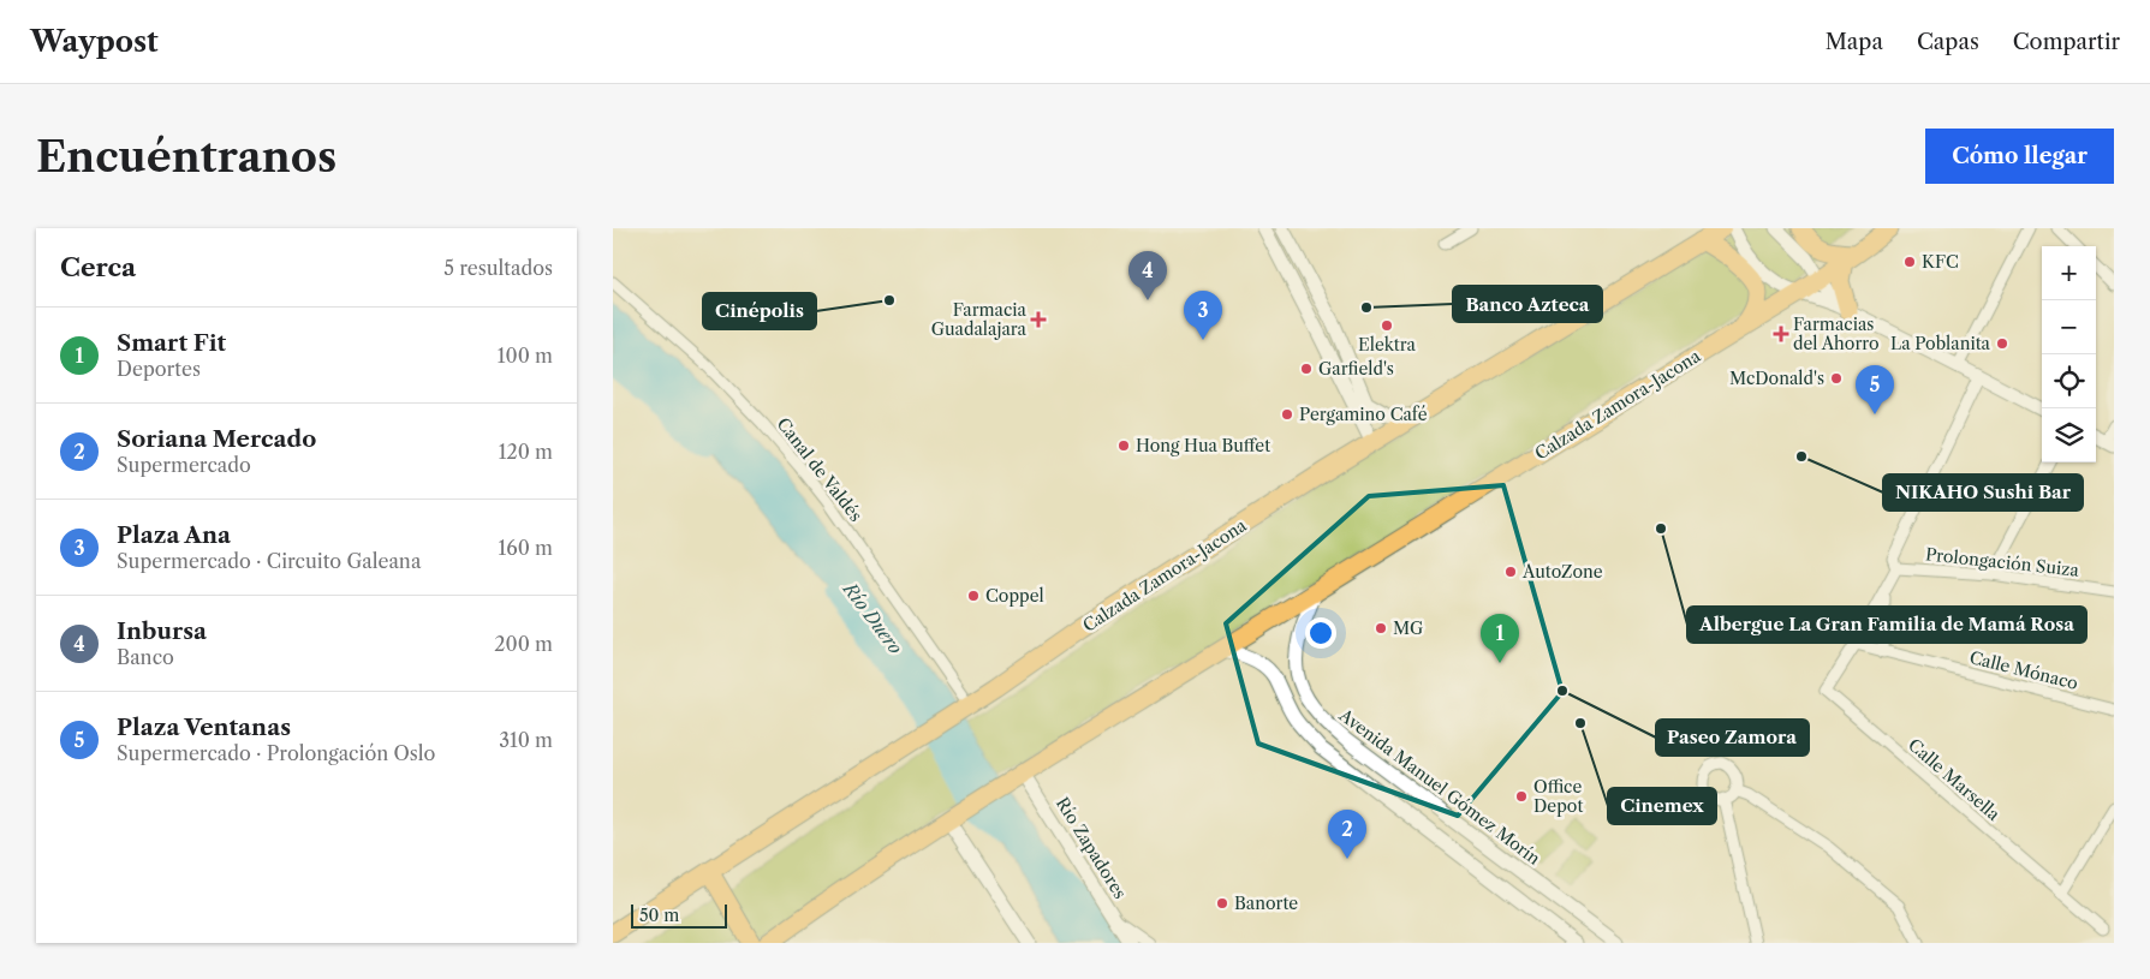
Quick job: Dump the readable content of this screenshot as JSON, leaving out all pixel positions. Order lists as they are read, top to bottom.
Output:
{
  "streets": {
    "main road": ["Calzada Zamora-Jacona"],
    "street": [
      "Canal de Valdés",
      "Prolongación Suiza",
      "Calle Mónaco",
      "Calle Marsella",
      "Avenida Manuel Gómez Morín",
      "Río Zapadores"
    ]
  },
  "crossings": [
    ["Calzada Zamora-Jacona", "Canal de Valdés"],
    ["Calzada Zamora-Jacona", "Avenida Manuel Gómez Morín"],
    ["Calzada Zamora-Jacona", "Río Zapadores"],
    ["Calle Mónaco", "Calle Marsella"]
  ],
  "water": ["Río Duero"],
  "places": {
    "other": [
      "KFC",
      "Cinépolis",
      "Banco Azteca",
      "Elektra",
      "La Poblanita",
      "Garfield's",
      "McDonald's",
      "Pergamino Café",
      "Hong Hua Buffet",
      "NIKAHO Sushi Bar",
      "Albergue La Gran Familia de Mamá Rosa",
      "AutoZone",
      "Coppel",
      "MG",
      "Paseo Zamora",
      "Cinemex",
      "Office Depot",
      "Banorte"
    ],
    "health": ["Farmacia Guadalajara", "Farmacias del Ahorro"]
  },
  "scale_bar": "50 m",
  "page": {
    "header": "Waypost",
    "nav": ["Mapa", "Capas", "Compartir"],
    "buttons": "Cómo llegar",
    "title": "Encuéntranos",
    "heading": ["Cerca", "5 resultados"],
    "map_buttons": ["+", "−"],
    "pins": [
      "4",
      "3",
      "5",
      "1",
      "2"
    ],
    "list": [
      {
        "mark": "1",
        "name": "Smart Fit",
        "note": "Deportes",
        "value": "100 m"
      },
      {
        "mark": "2",
        "name": "Soriana Mercado",
        "note": "Supermercado",
        "value": "120 m"
      },
      {
        "mark": "3",
        "name": "Plaza Ana",
        "note": "Supermercado · Circuito Galeana",
        "value": "160 m"
      },
      {
        "mark": "4",
        "name": "Inbursa",
        "note": "Banco",
        "value": "200 m"
      },
      {
        "mark": "5",
        "name": "Plaza Ventanas",
        "note": "Supermercado · Prolongación Oslo",
        "value": "310 m"
      }
    ],
    "scale": "50 m"
  }
}
